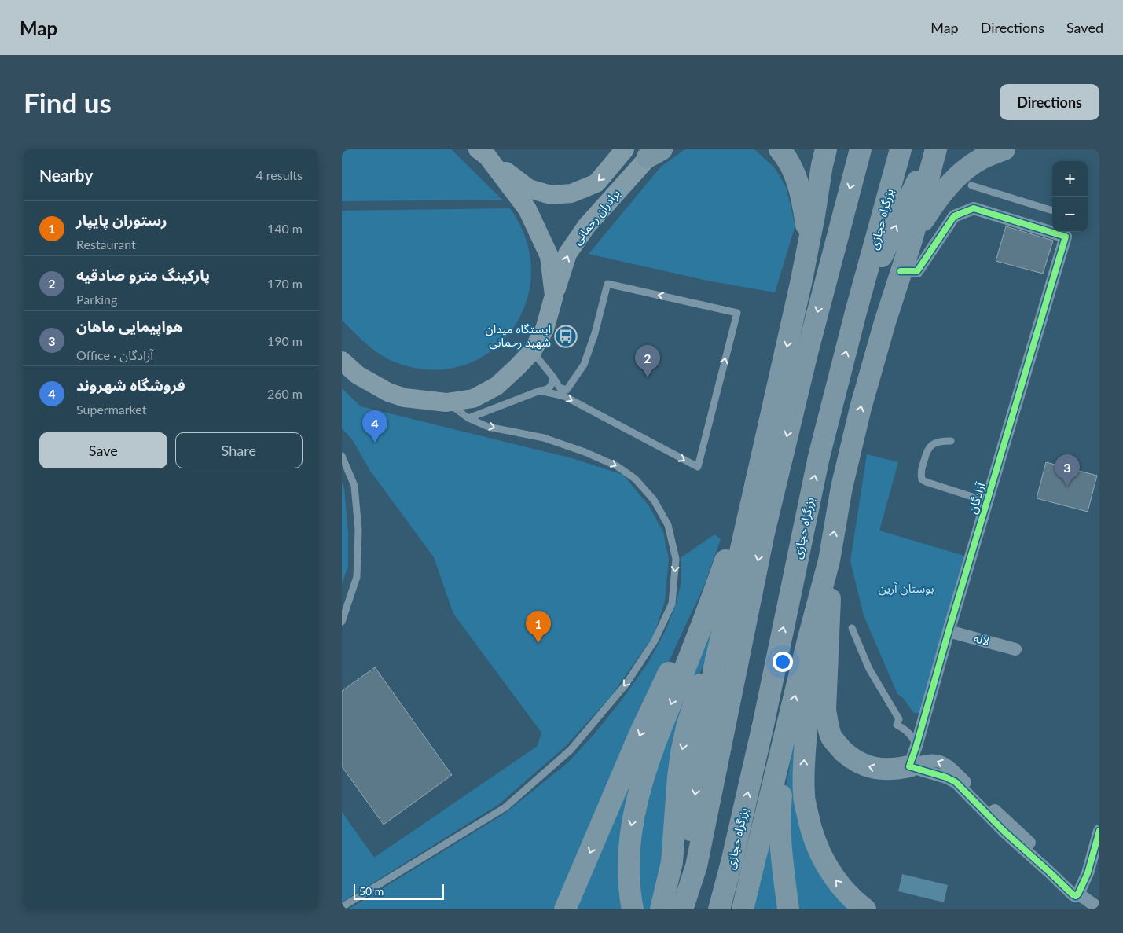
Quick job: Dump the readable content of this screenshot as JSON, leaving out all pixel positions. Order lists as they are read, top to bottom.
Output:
{
  "streets": {
    "highway": ["بزرگراه حجازی"],
    "main road": ["برادران رحمانی"],
    "street": ["آزادگان", "لاله"]
  },
  "crossings": [
    ["آزادگان", "لاله"]
  ],
  "parks": ["بوستان آرین"],
  "places": {
    "bus stop": ["ایستگاه میدان شهید رحمانی"]
  },
  "scale_bar": "50 m",
  "page": {
    "header": "Map",
    "nav": ["Map", "Directions", "Saved"],
    "buttons": [
      "Directions",
      ["Save", "Share"]
    ],
    "title": "Find us",
    "heading": ["Nearby", "4 results"],
    "map_buttons": ["+", "−"],
    "list": [
      {
        "mark": "1",
        "name": "رستوران پایپار",
        "note": "Restaurant",
        "value": "140 m"
      },
      {
        "mark": "2",
        "name": "پارکینگ مترو صادقیه",
        "note": "Parking",
        "value": "170 m"
      },
      {
        "mark": "3",
        "name": "هواپیمایی ماهان",
        "note": "Office · آزادگان",
        "value": "190 m"
      },
      {
        "mark": "4",
        "name": "فروشگاه شهروند",
        "note": "Supermarket",
        "value": "260 m"
      }
    ],
    "pins": [
      "2",
      "4",
      "3",
      "1"
    ],
    "scale": "50 m"
  }
}
